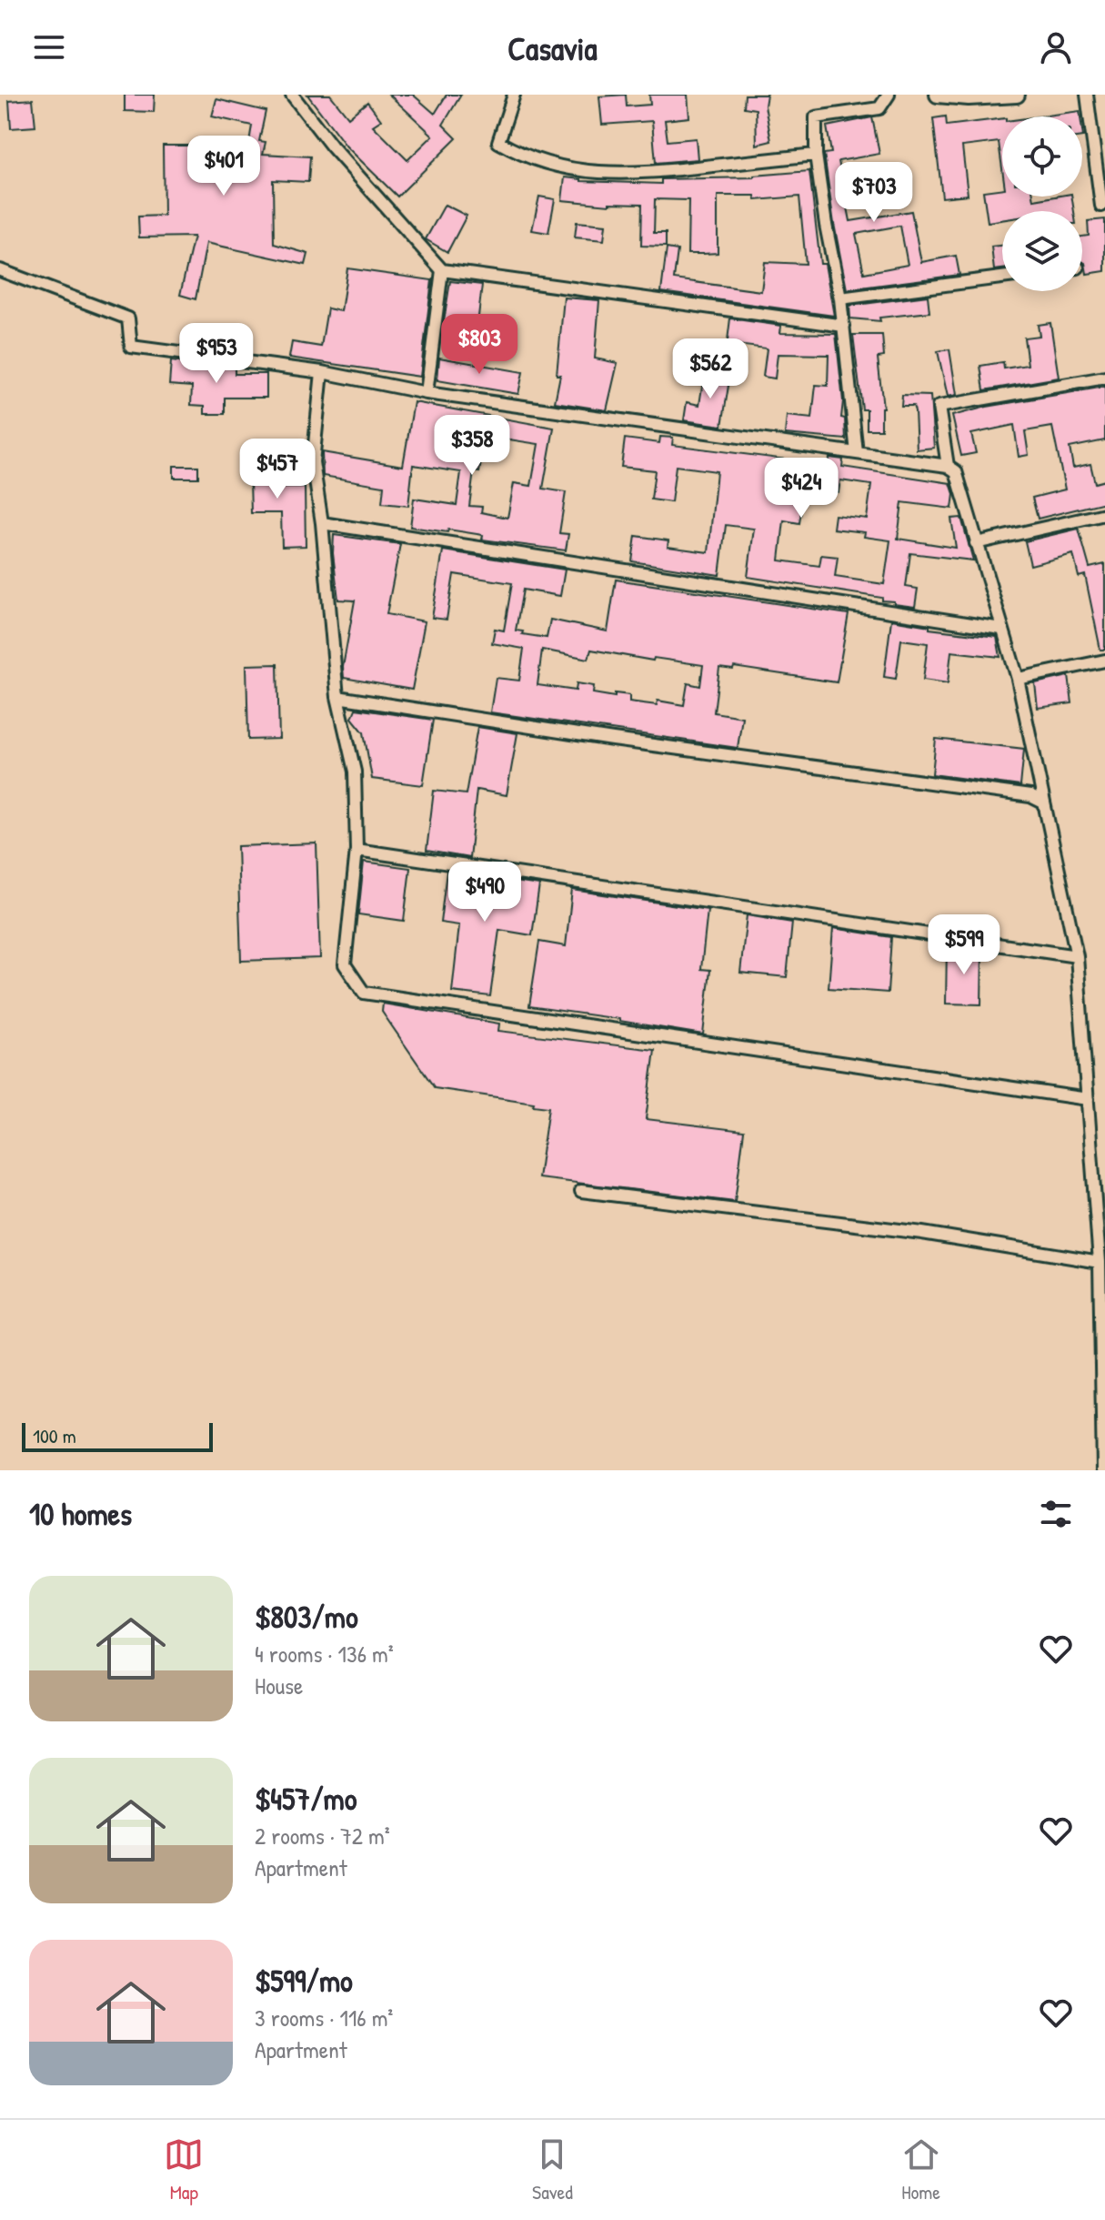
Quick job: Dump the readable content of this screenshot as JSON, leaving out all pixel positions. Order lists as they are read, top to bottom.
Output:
{
  "scale_bar": "100 m",
  "page": {
    "header": "Casavia",
    "price": [
      "$401",
      "$703",
      "$803",
      "$953",
      "$562",
      "$358",
      "$457",
      "$424",
      "$490",
      "$599"
    ],
    "scale": "100 m",
    "heading": "10 homes",
    "list": [
      {
        "name": "$803/mo",
        "note": "4 rooms · 136 m² · House"
      },
      {
        "name": "$457/mo",
        "note": "2 rooms · 72 m² · Apartment"
      },
      {
        "name": "$599/mo",
        "note": "3 rooms · 116 m² · Apartment"
      }
    ],
    "tabs": ["Map", "Saved", "Home"]
  }
}
